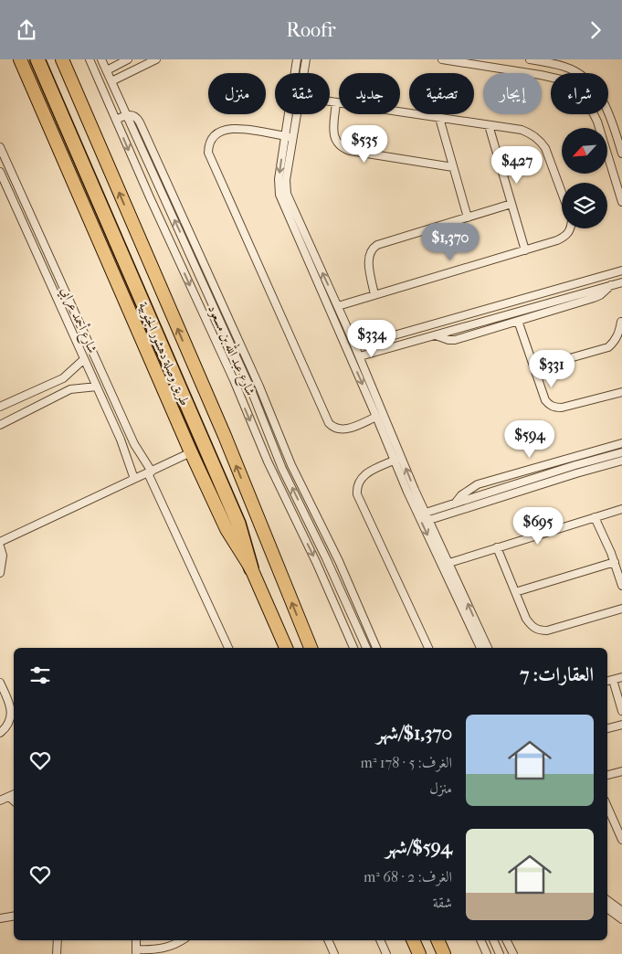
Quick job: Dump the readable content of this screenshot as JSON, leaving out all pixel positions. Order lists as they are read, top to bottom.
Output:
{
  "streets": {
    "highway": ["طريق وصلة دهشور الجنوبية"],
    "street": ["شارع أحمد عرابي", "شارع عبد الله بن مسعود"]
  },
  "north": "bottom left",
  "page": {
    "header": "Roofr",
    "chip": [
      "شراء",
      "إيجار",
      "تصفية",
      "جديد",
      "شقة",
      "منزل"
    ],
    "price": [
      "$535",
      "$427",
      "$1,370",
      "$334",
      "$331",
      "$594",
      "$695"
    ],
    "heading": "العقارات: 7",
    "list": [
      {
        "name": "$1,370/شهر",
        "note": "الغرف: 5 · 178 m² · منزل"
      },
      {
        "name": "$594/شهر",
        "note": "الغرف: 2 · 68 m² · شقة"
      }
    ]
  }
}
